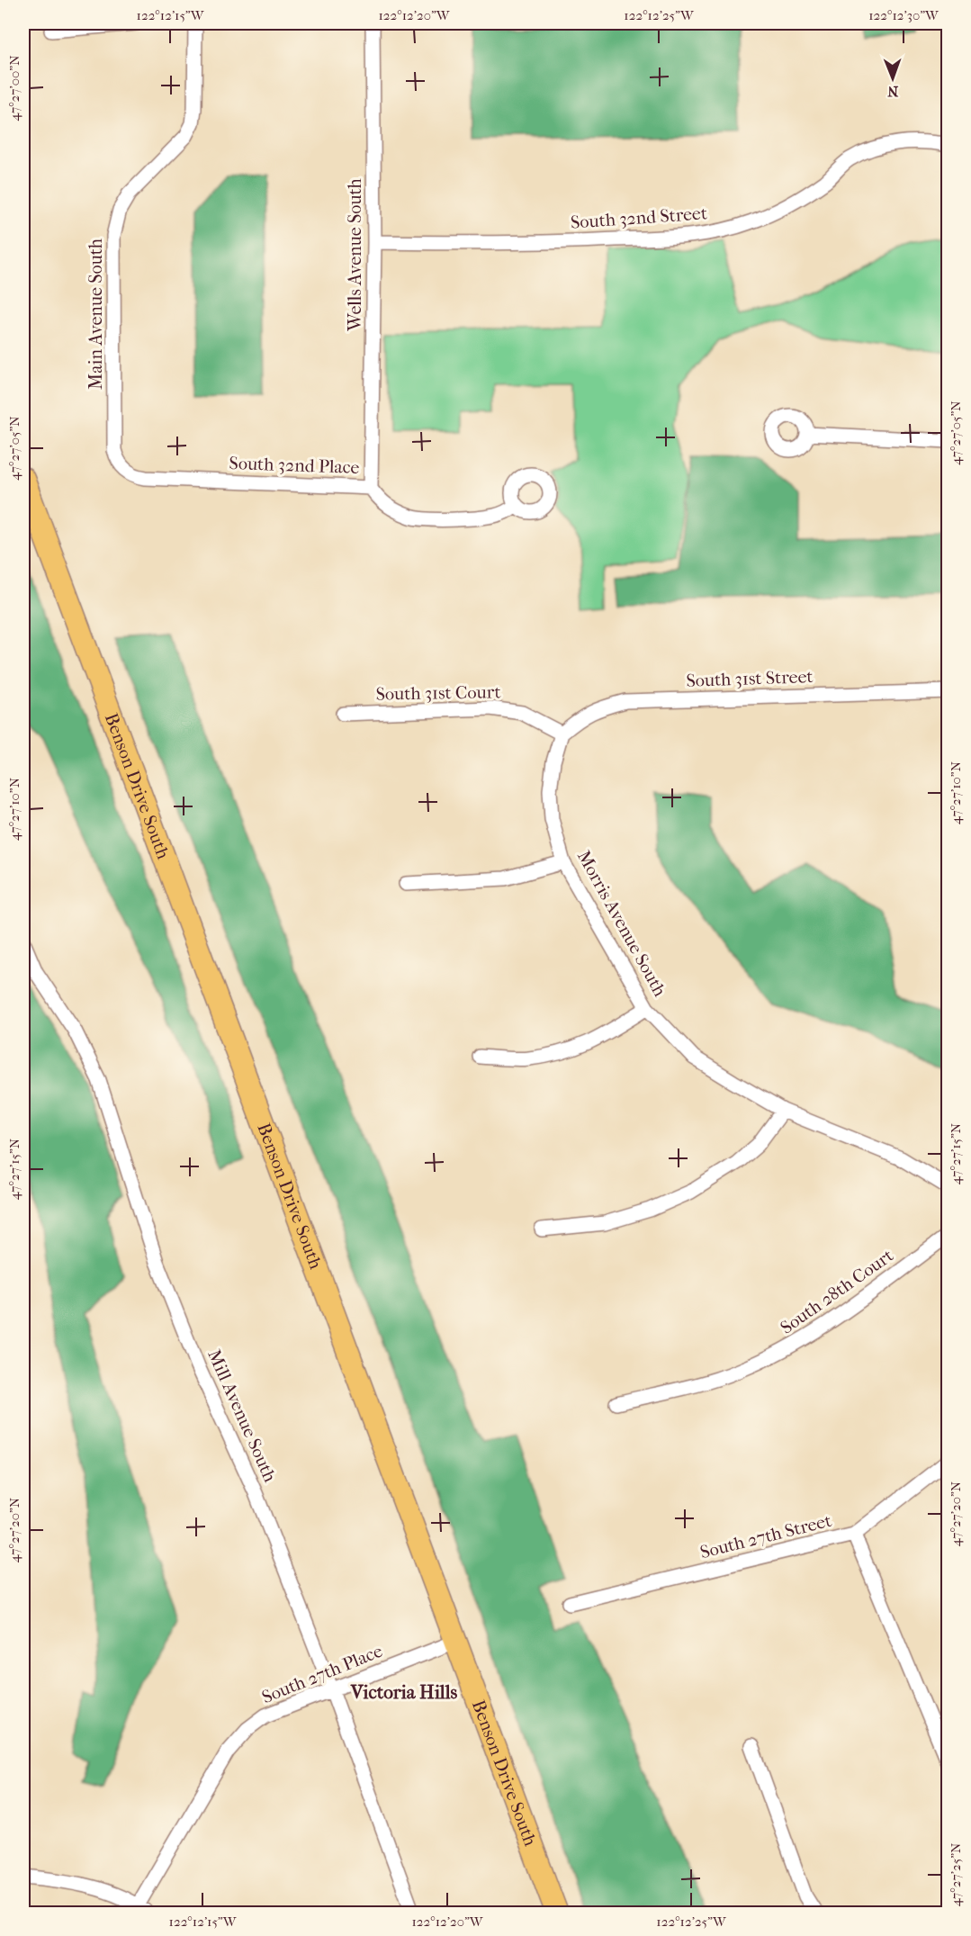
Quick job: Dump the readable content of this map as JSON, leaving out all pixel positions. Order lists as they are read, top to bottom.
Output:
{
  "streets": {
    "main road": ["Benson Drive South"],
    "street": [
      "South 32nd Street",
      "Wells Avenue South",
      "Main Avenue South",
      "South 32nd Place",
      "South 31st Street",
      "South 31st Court",
      "Morris Avenue South",
      "South 28th Court",
      "Mill Avenue South",
      "South 27th Street",
      "South 27th Place"
    ]
  },
  "crossings": [
    ["South 32nd Street", "Wells Avenue South"],
    ["Wells Avenue South", "South 32nd Place"],
    ["Main Avenue South", "South 32nd Place"],
    ["South 31st Street", "South 31st Court"],
    ["South 31st Street", "Morris Avenue South"],
    ["South 31st Court", "Morris Avenue South"],
    ["Benson Drive South", "South 27th Place"],
    ["Mill Avenue South", "South 27th Place"]
  ],
  "districts": ["Victoria Hills"],
  "north": "bottom",
  "coordinates": [
    "122°12'15\"W",
    "122°12'20\"W",
    "122°12'25\"W",
    "122°12'30\"W",
    "47°27'00\"N",
    "47°27'05\"N",
    "47°27'10\"N",
    "47°27'15\"N",
    "47°27'20\"N",
    "47°27'25\"N"
  ]
}
